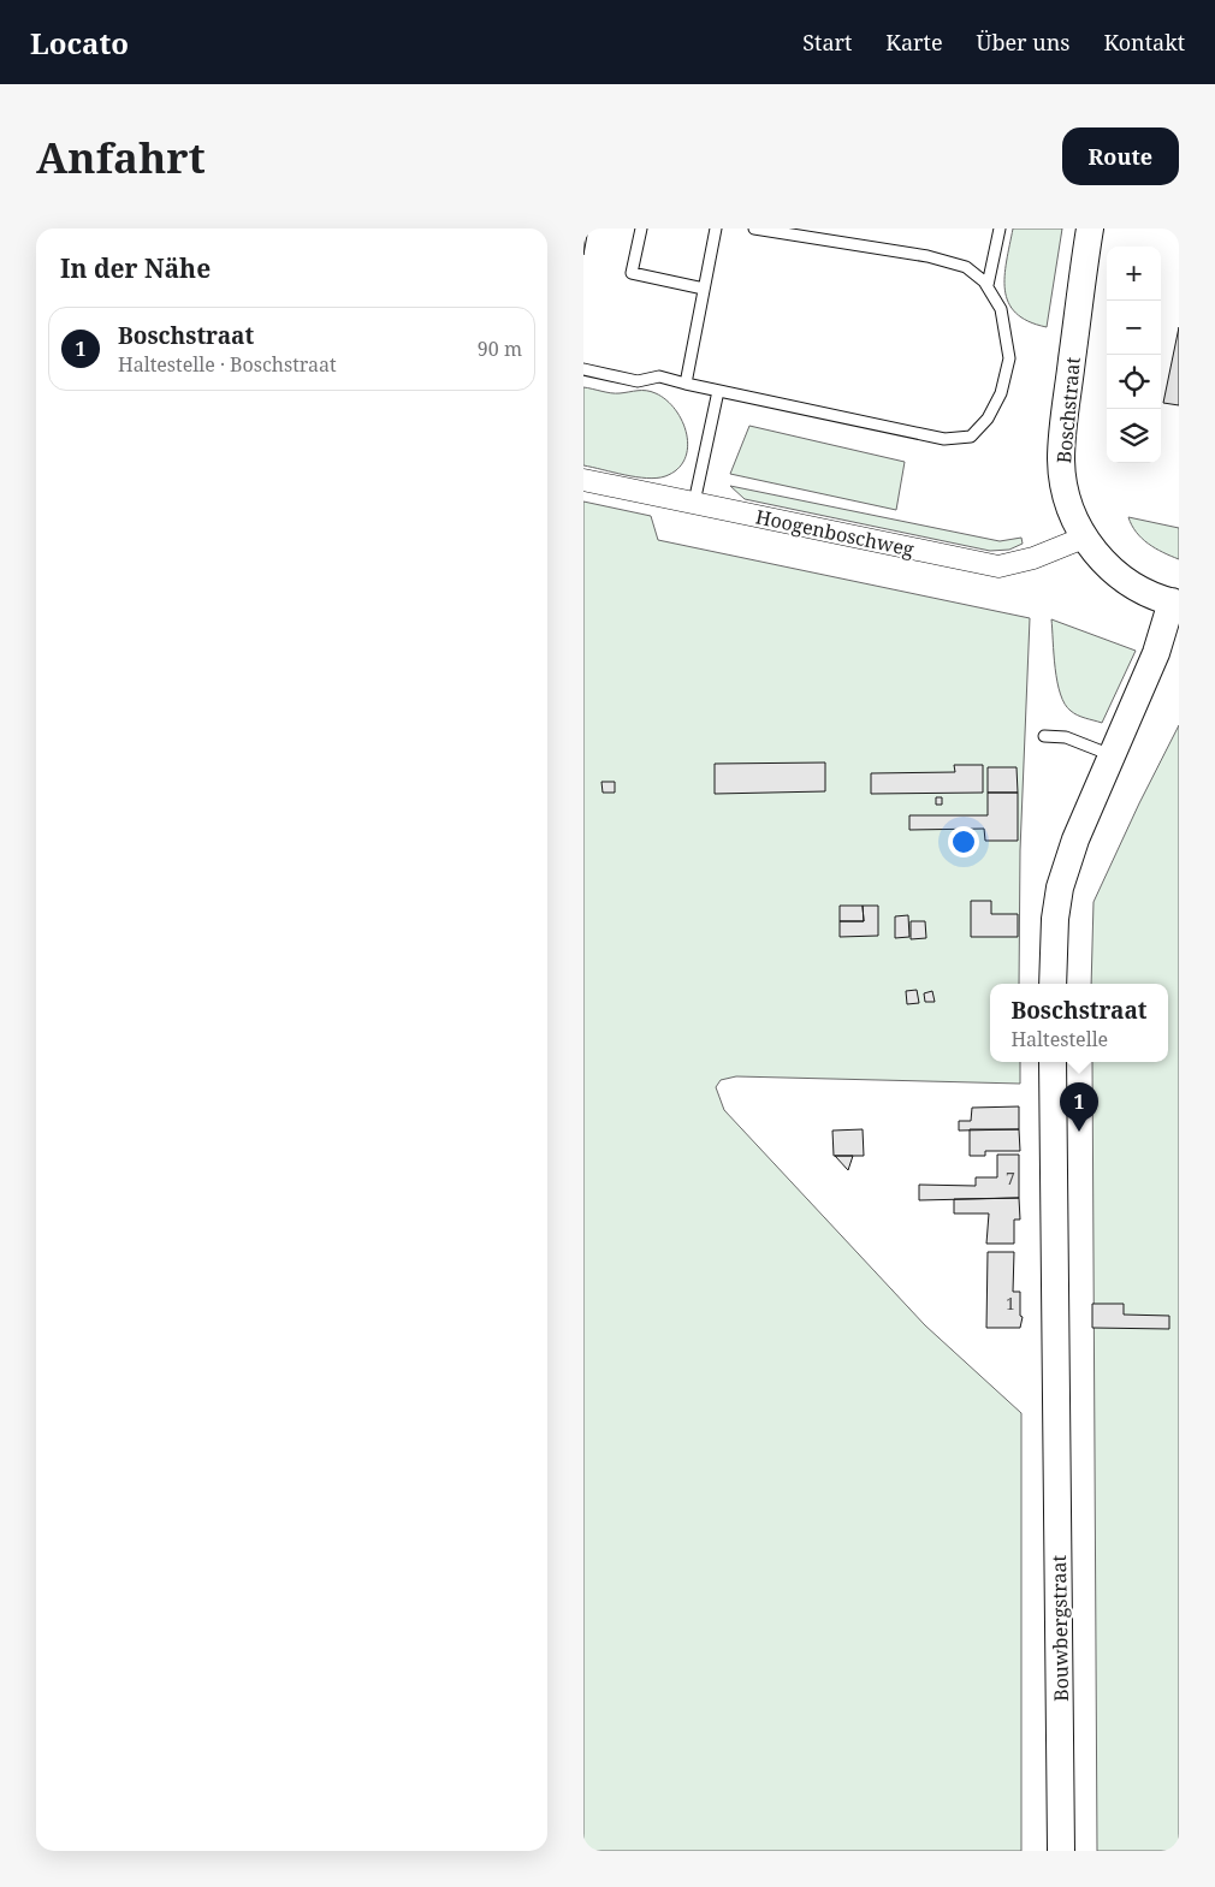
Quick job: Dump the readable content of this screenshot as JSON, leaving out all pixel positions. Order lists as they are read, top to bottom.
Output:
{
  "streets": {
    "street": ["Boschstraat", "Hoogenboschweg", "Bouwbergstraat"]
  },
  "crossings": [
    ["Boschstraat", "Hoogenboschweg"]
  ],
  "house_numbers": ["7", "1"],
  "page": {
    "header": "Locato",
    "nav": [
      "Start",
      "Karte",
      "Über uns",
      "Kontakt"
    ],
    "buttons": "Route",
    "title": "Anfahrt",
    "heading": "In der Nähe",
    "map_buttons": ["+", "−"],
    "list": [
      {
        "mark": "1",
        "name": "Boschstraat",
        "note": "Haltestelle · Boschstraat",
        "value": "90 m"
      }
    ],
    "popup": ["Boschstraat", "Haltestelle"],
    "pins": "1"
  }
}
